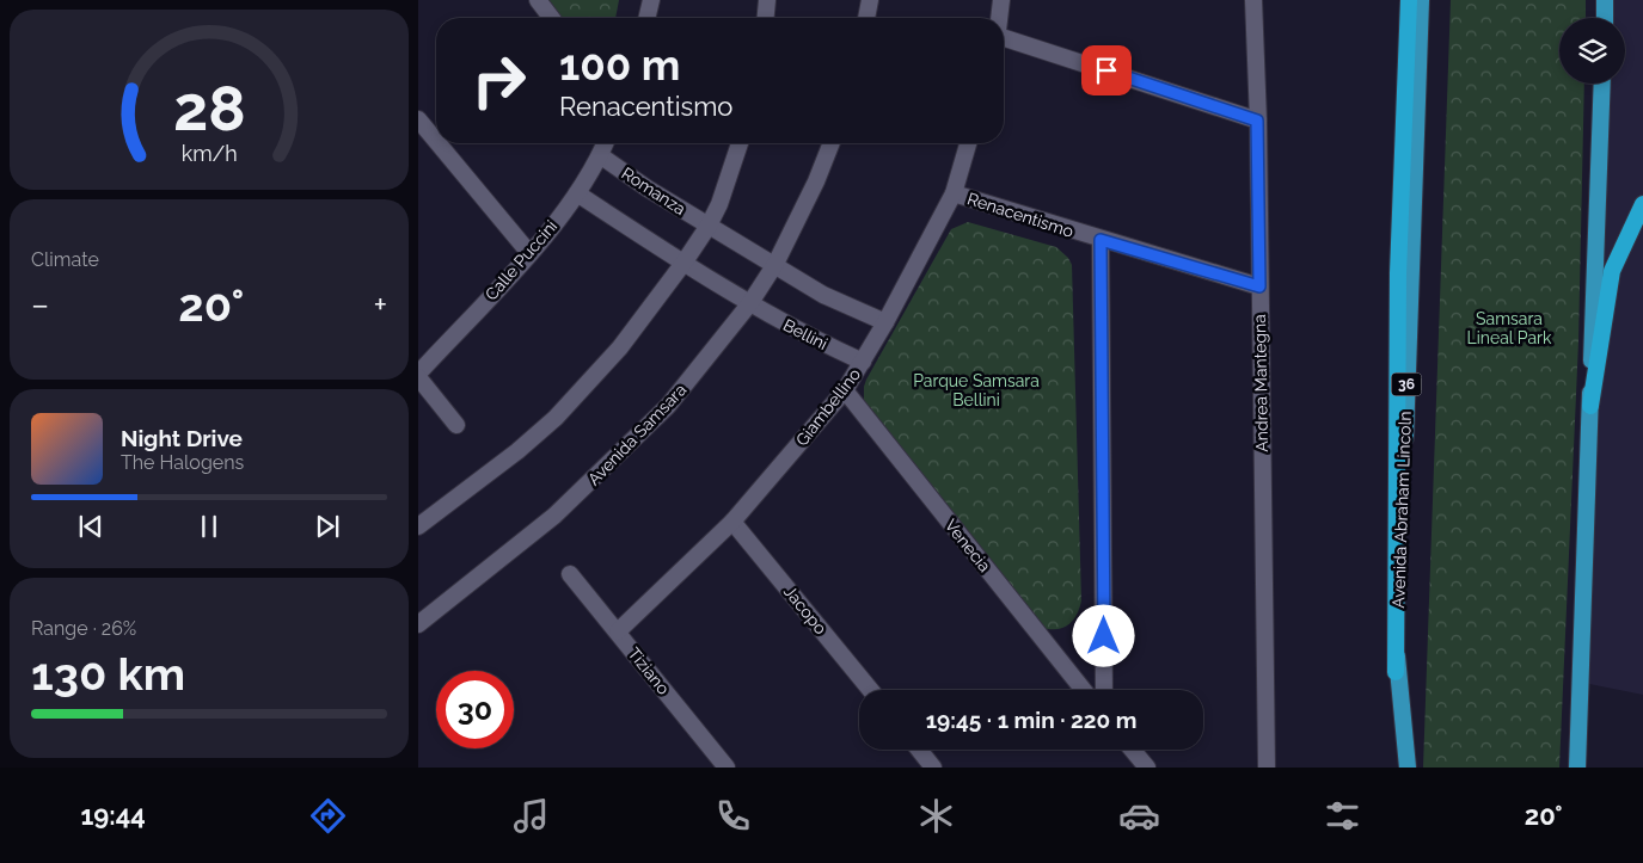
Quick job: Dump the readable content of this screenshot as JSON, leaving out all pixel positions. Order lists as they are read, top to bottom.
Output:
{
  "streets": {
    "main road": ["36", "Avenida Abraham Lincoln"],
    "street": [
      "Romanza",
      "Renacentismo",
      "Calle Puccini",
      "Bellini",
      "Andrea Mantegna",
      "Giambellino",
      "Avenida Samsara",
      "Venecia",
      "Jacopo",
      "Tiziano"
    ]
  },
  "crossings": [
    ["Romanza", "Calle Puccini"],
    ["Romanza", "Avenida Samsara"],
    ["Renacentismo", "Andrea Mantegna"],
    ["Renacentismo", "Giambellino"],
    ["Bellini", "Giambellino"],
    ["Bellini", "Avenida Samsara"],
    ["Giambellino", "Venecia"],
    ["Giambellino", "Jacopo"],
    ["Giambellino", "Tiziano"]
  ],
  "parks": ["Samsara Lineal Park", "Parque Samsara Bellini"],
  "page": {
    "turn": ["100 m", "Renacentismo"],
    "tile": [
      "Climate",
      ["Range · 26%", "130 km"]
    ],
    "heat": ["−", "20°", "+"],
    "song": ["Night Drive", "The Halogens"],
    "limit": "30",
    "trip": "19:45 · 1 min · 220 m",
    "tabs": ["19:44", "20°"],
    "gauge": ["28", "km/h"]
  }
}
